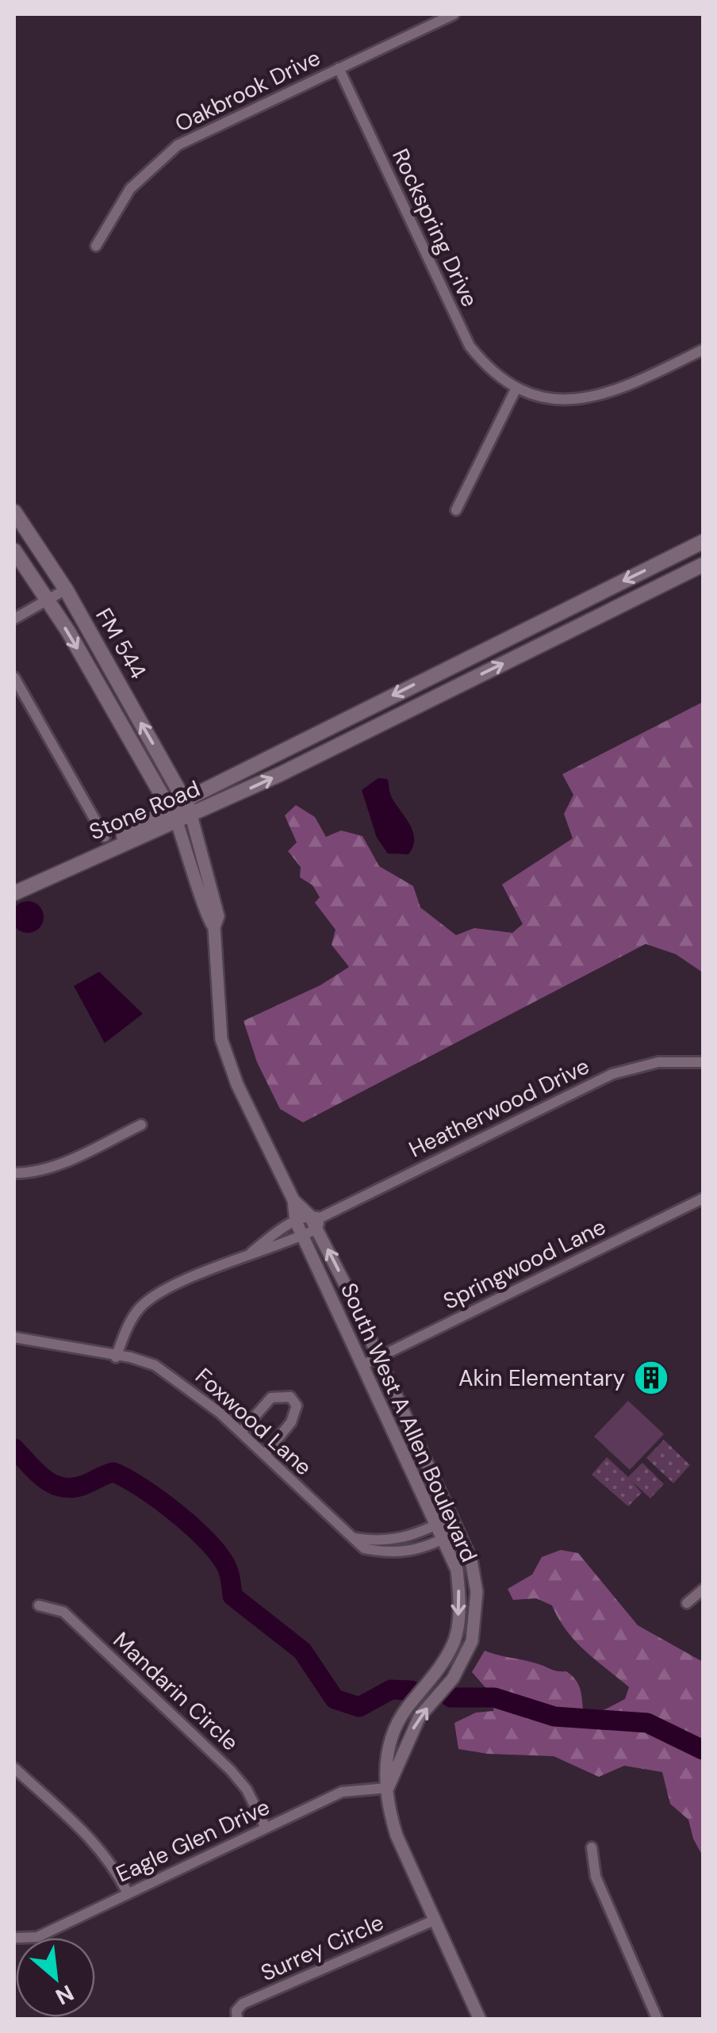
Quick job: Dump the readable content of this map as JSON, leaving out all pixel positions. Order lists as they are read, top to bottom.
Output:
{
  "streets": {
    "main road": ["FM 544", "Stone Road"],
    "street": [
      "Oakbrook Drive",
      "Rockspring Drive",
      "Heatherwood Drive",
      "Springwood Lane",
      "Foxwood Lane",
      "South West A Allen Boulevard",
      "Mandarin Circle",
      "Eagle Glen Drive",
      "Surrey Circle"
    ]
  },
  "crossings": [
    ["Oakbrook Drive", "Rockspring Drive"],
    ["FM 544", "Stone Road"],
    ["Heatherwood Drive", "Foxwood Lane"],
    ["Heatherwood Drive", "South West A Allen Boulevard"],
    ["Springwood Lane", "South West A Allen Boulevard"],
    ["South West A Allen Boulevard", "Eagle Glen Drive"],
    ["South West A Allen Boulevard", "Surrey Circle"],
    ["Mandarin Circle", "Eagle Glen Drive"]
  ],
  "places": {
    "building": ["Akin Elementary"]
  },
  "north": "bottom right"
}
